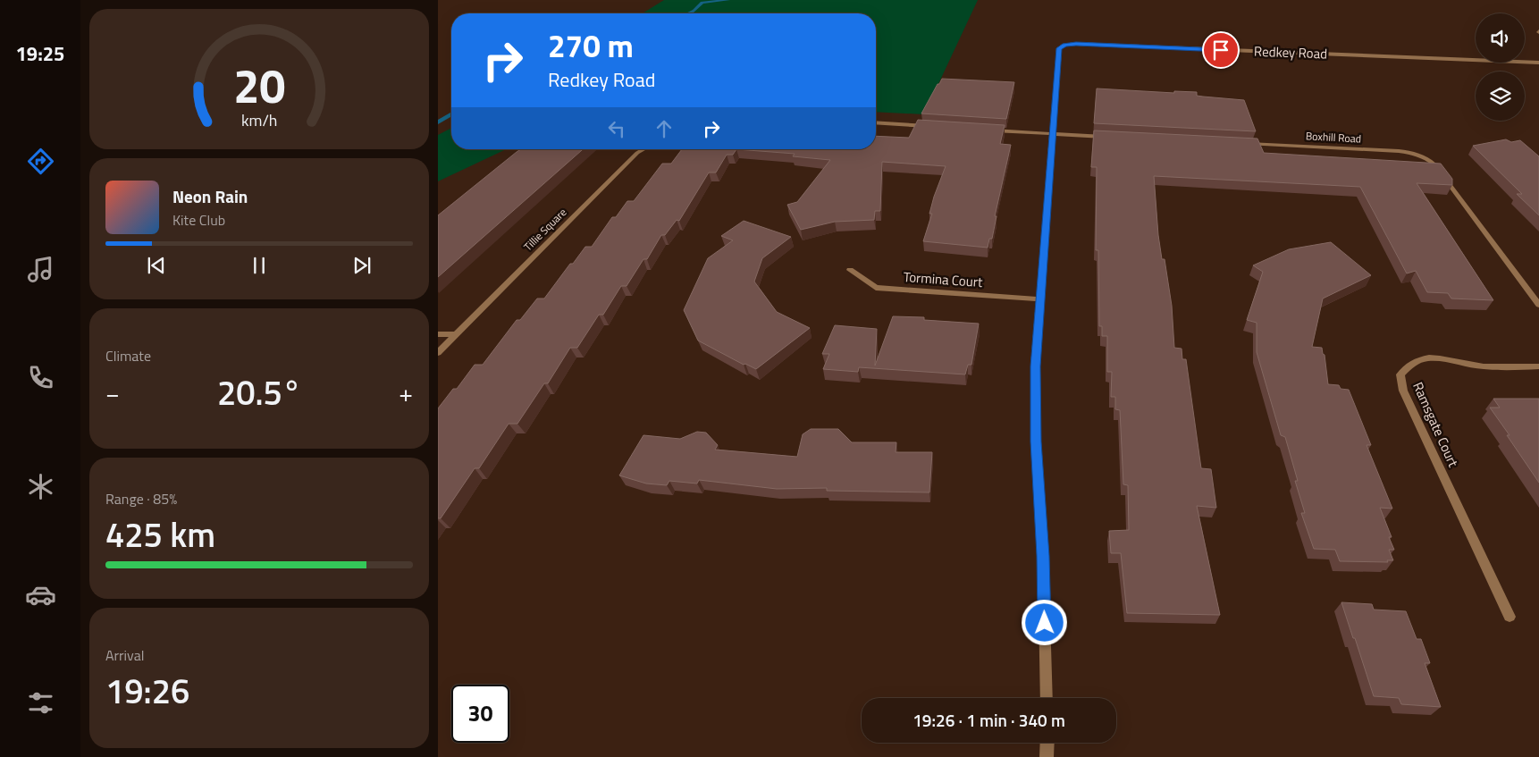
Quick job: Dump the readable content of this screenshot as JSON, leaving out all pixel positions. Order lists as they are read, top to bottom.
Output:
{
  "streets": {
    "street": [
      "Redkey Road",
      "Boxhill Road",
      "Tillie Square",
      "Tormina Court",
      "Ramsgate Court"
    ]
  },
  "crossings": [
    ["Redkey Road", "Tormina Court"]
  ],
  "page": {
    "tabs": "19:25",
    "turn": ["270 m", "Redkey Road"],
    "song": ["Neon Rain", "Kite Club"],
    "tile": [
      "Climate",
      ["Range · 85%", "425 km"],
      ["Arrival", "19:26"]
    ],
    "heat": ["−", "20.5°", "+"],
    "limit": "30",
    "trip": "19:26 · 1 min · 340 m",
    "gauge": ["20", "km/h"]
  }
}
